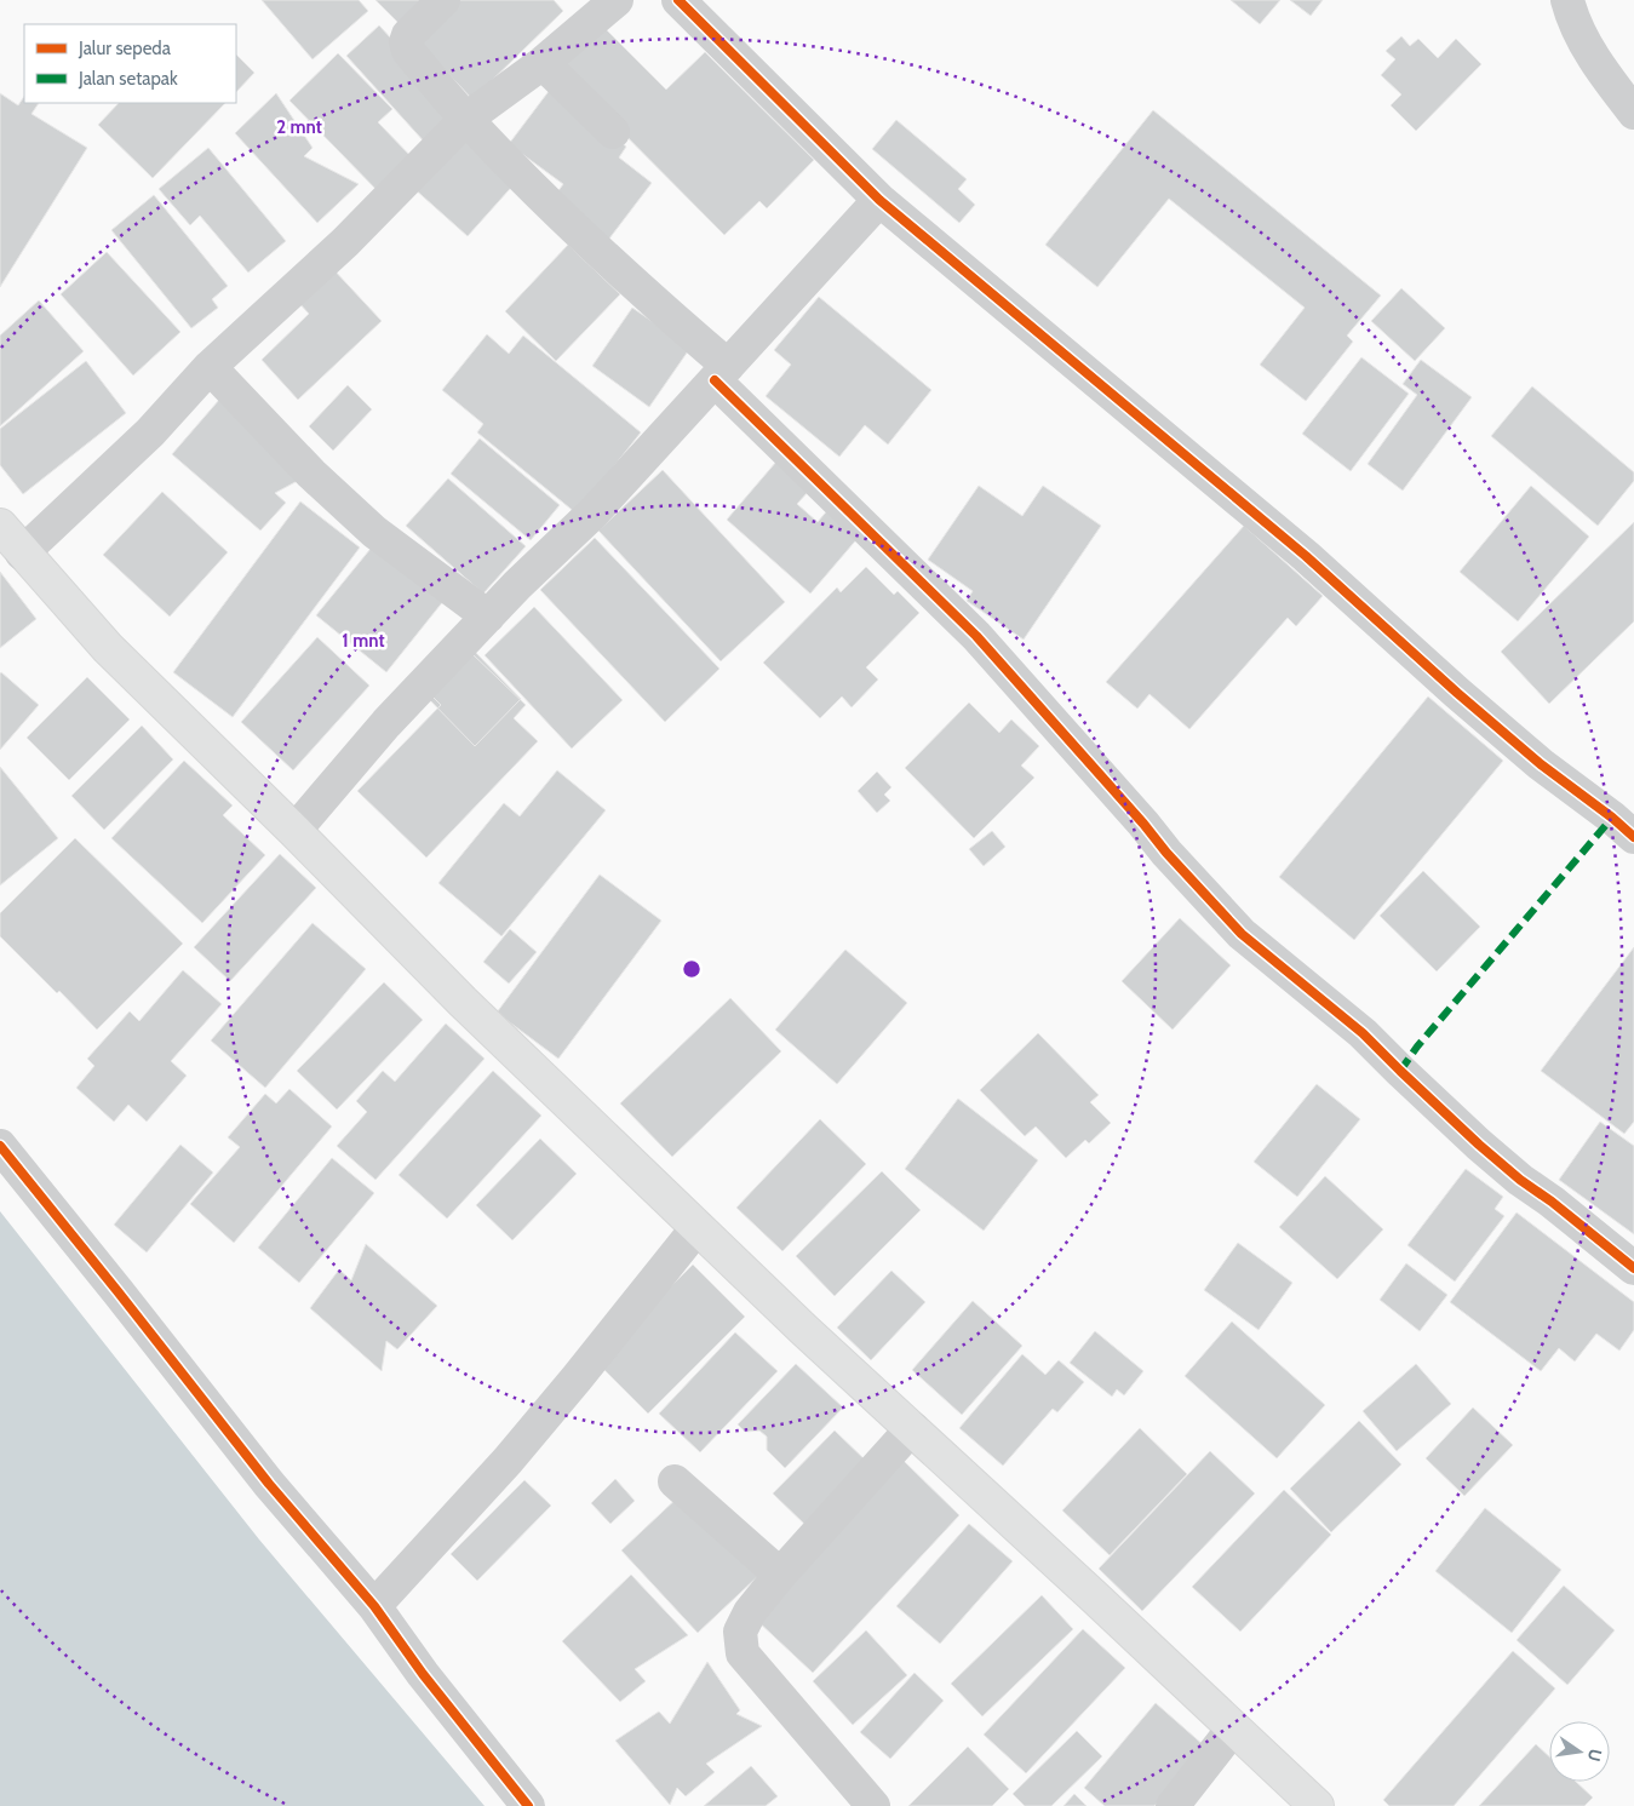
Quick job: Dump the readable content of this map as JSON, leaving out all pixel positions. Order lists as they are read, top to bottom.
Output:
{
  "legend": ["Jalur sepeda", "Jalan setapak"],
  "north": "right",
  "rings": ["2 mnt", "1 mnt"]
}
